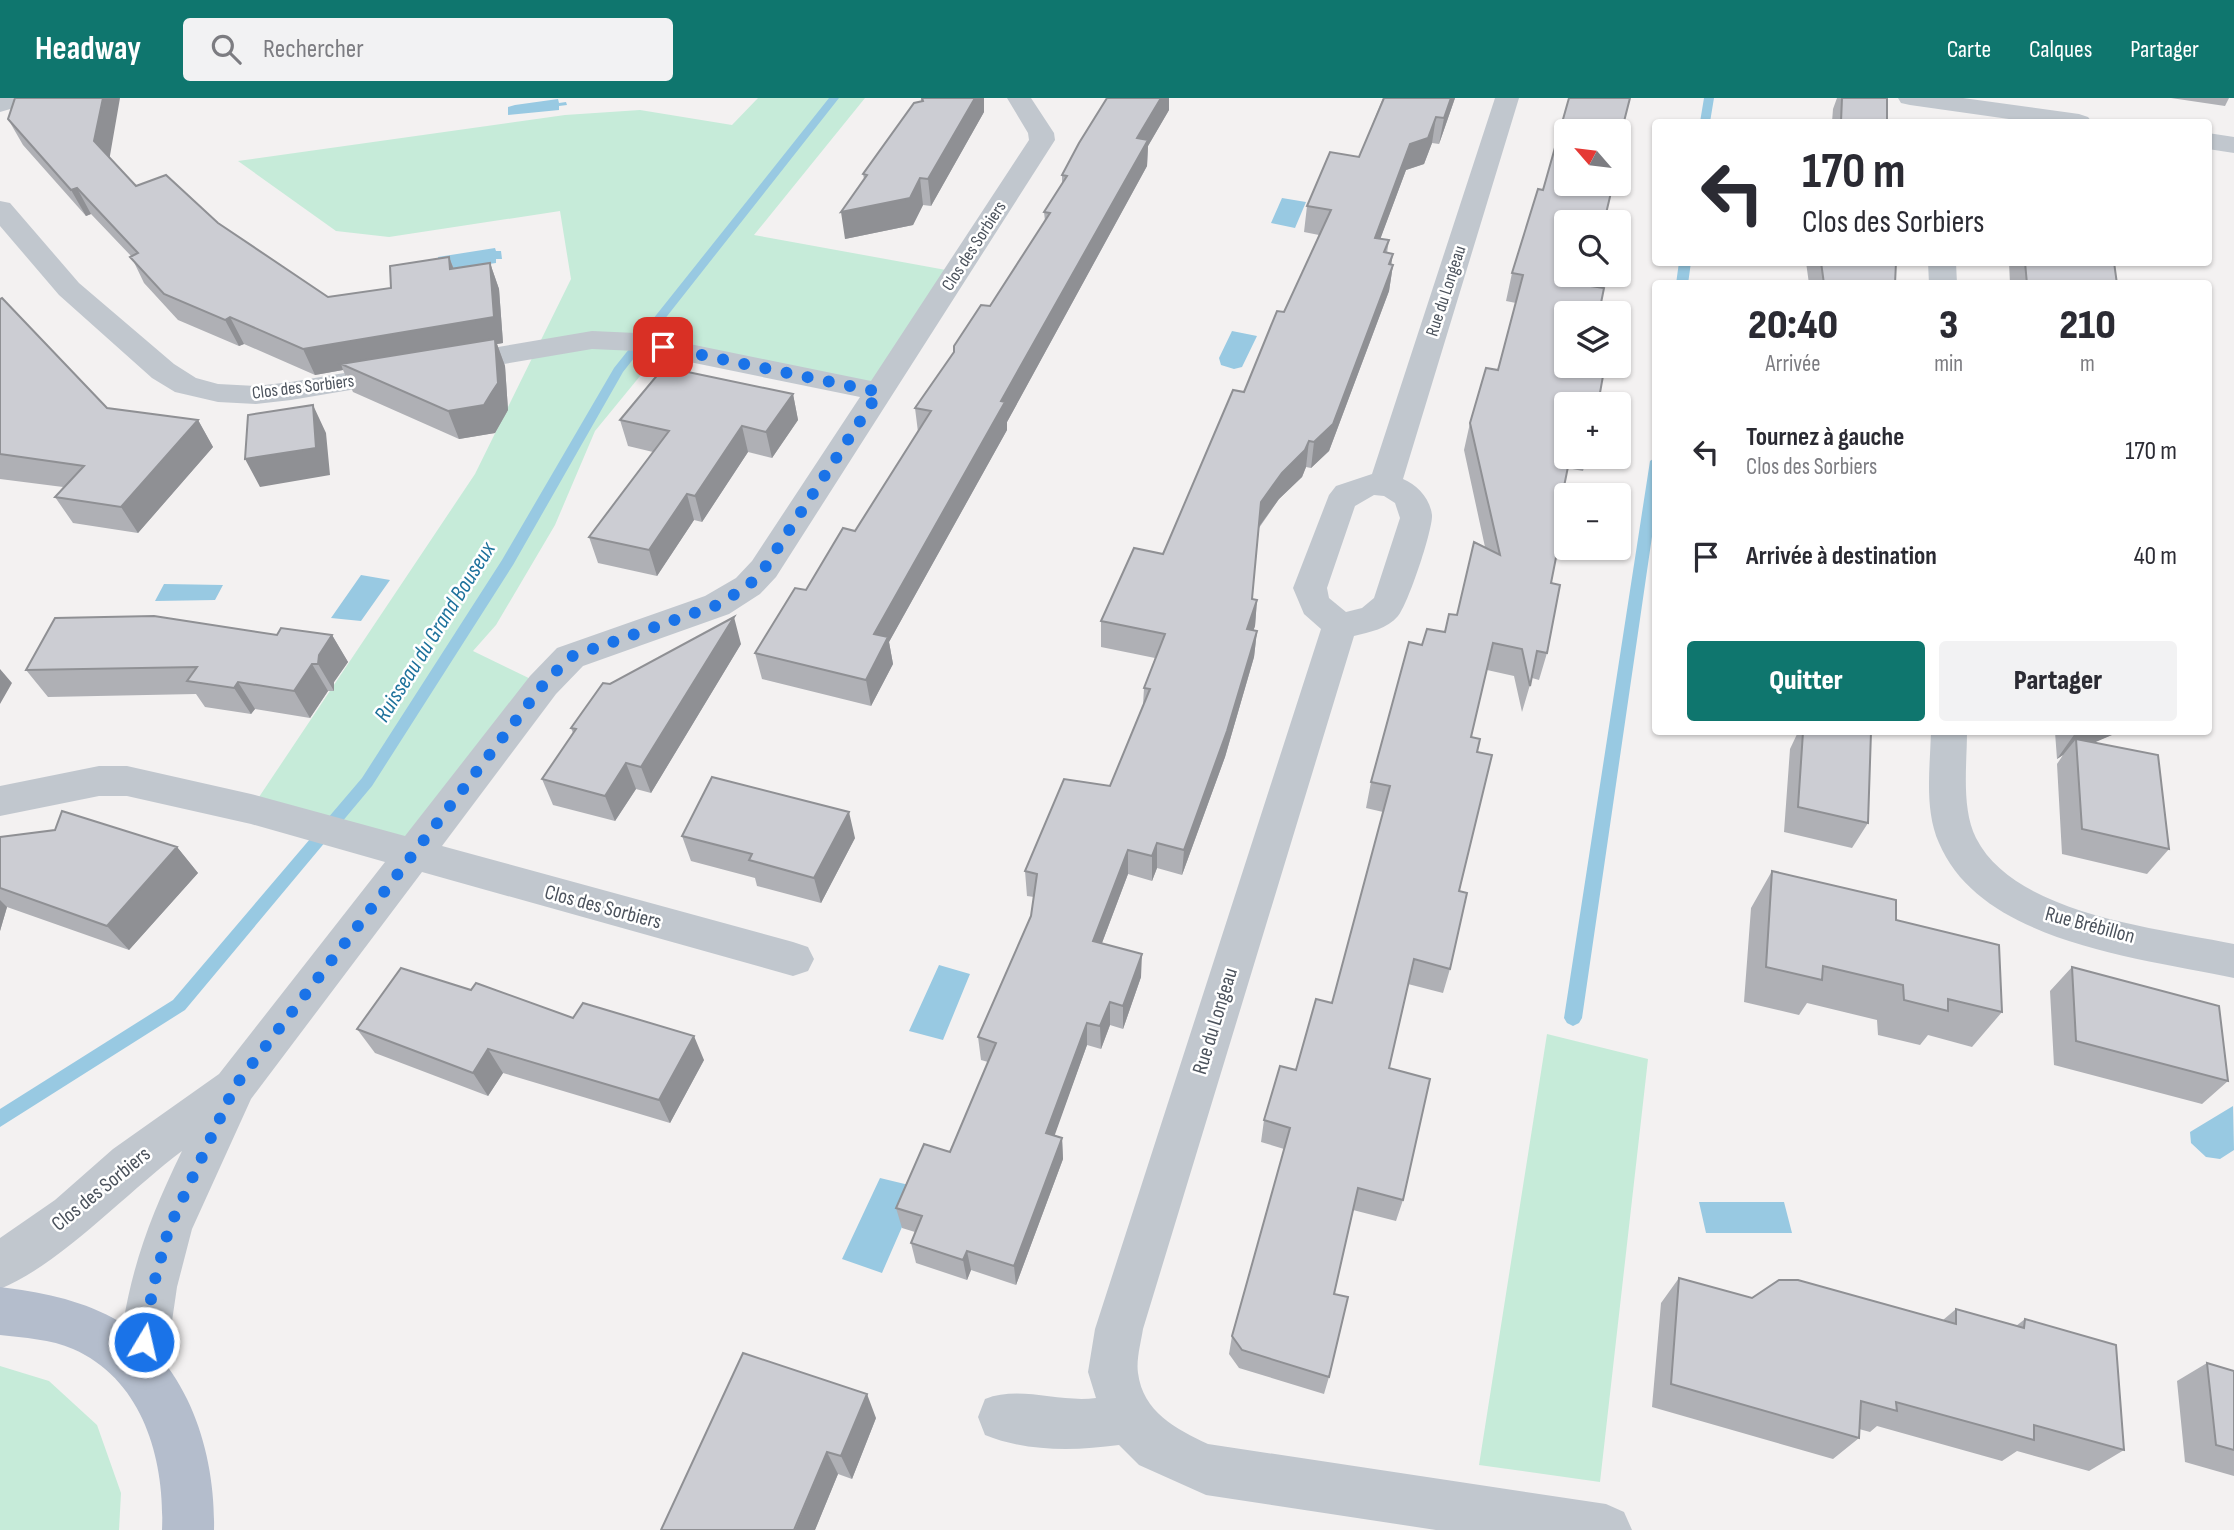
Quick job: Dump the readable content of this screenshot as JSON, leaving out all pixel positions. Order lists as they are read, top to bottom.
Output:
{
  "streets": {
    "street": ["Clos des Sorbiers", "Rue du Longeau", "Rue Brébillon"]
  },
  "water": ["Ruisseau du Grand Bouseux"],
  "north": "top left",
  "page": {
    "header": "Headway",
    "search": "Rechercher",
    "nav": ["Carte", "Calques", "Partager"],
    "map_buttons": ["+", "−"],
    "turn": ["170 m", "Clos des Sorbiers"],
    "eta": [
      "20:40",
      "Arrivée",
      "3",
      "min",
      "210",
      "m"
    ],
    "list": [
      {
        "name": "Tournez à gauche",
        "note": "Clos des Sorbiers",
        "value": "170 m"
      },
      {
        "name": "Arrivée à destination",
        "value": "40 m"
      }
    ],
    "buttons": ["Quitter", "Partager"]
  }
}
